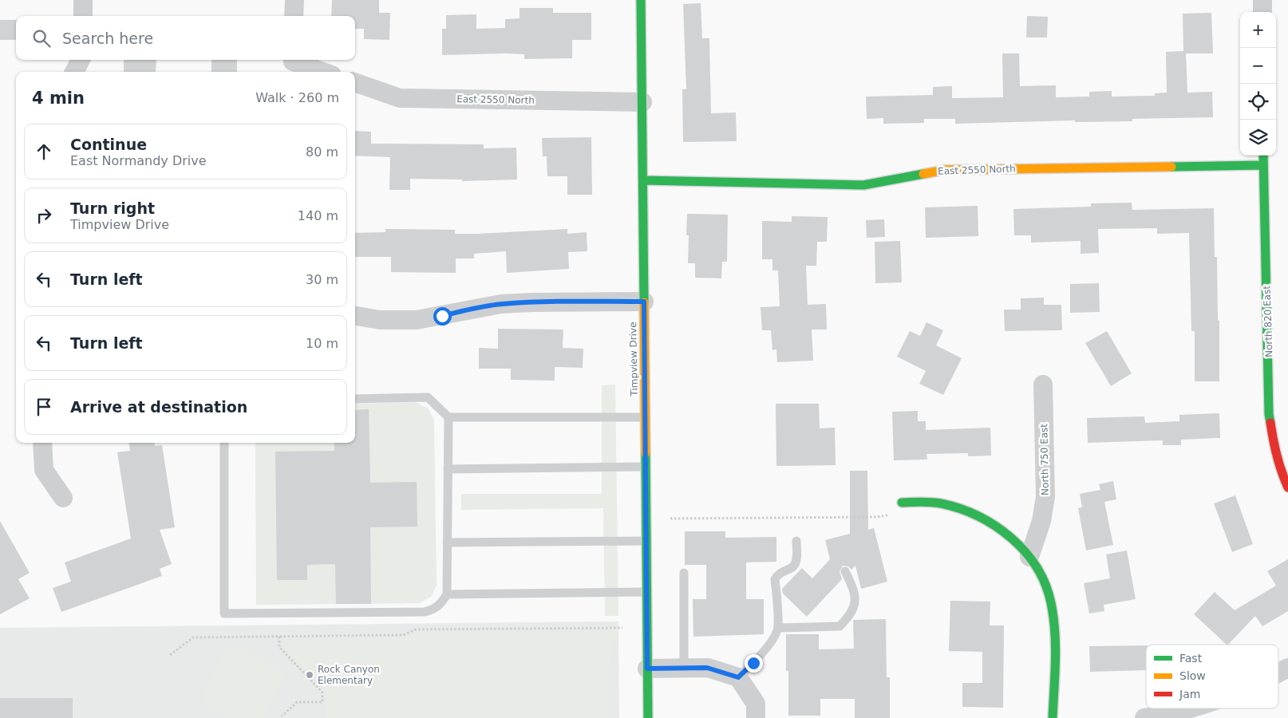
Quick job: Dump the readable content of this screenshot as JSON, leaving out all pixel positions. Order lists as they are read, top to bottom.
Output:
{
  "streets": {
    "street": [
      "East 2550 North",
      "North 820 East",
      "Timpview Drive",
      "North 750 East"
    ]
  },
  "crossings": [
    ["East 2550 North", "North 820 East"],
    ["East 2550 North", "Timpview Drive"]
  ],
  "places": ["Rock Canyon Elementary"],
  "legend": ["Fast", "Slow", "Jam"],
  "page": {
    "map_buttons": ["+", "−"],
    "search": "Search here",
    "heading": ["4 min", "Walk · 260 m"],
    "list": [
      ["Continue", "East Normandy Drive", "80 m"],
      ["Turn right", "Timpview Drive", "140 m"],
      ["Turn left", "30 m"],
      ["Turn left", "10 m"],
      "Arrive at destination"
    ]
  }
}
